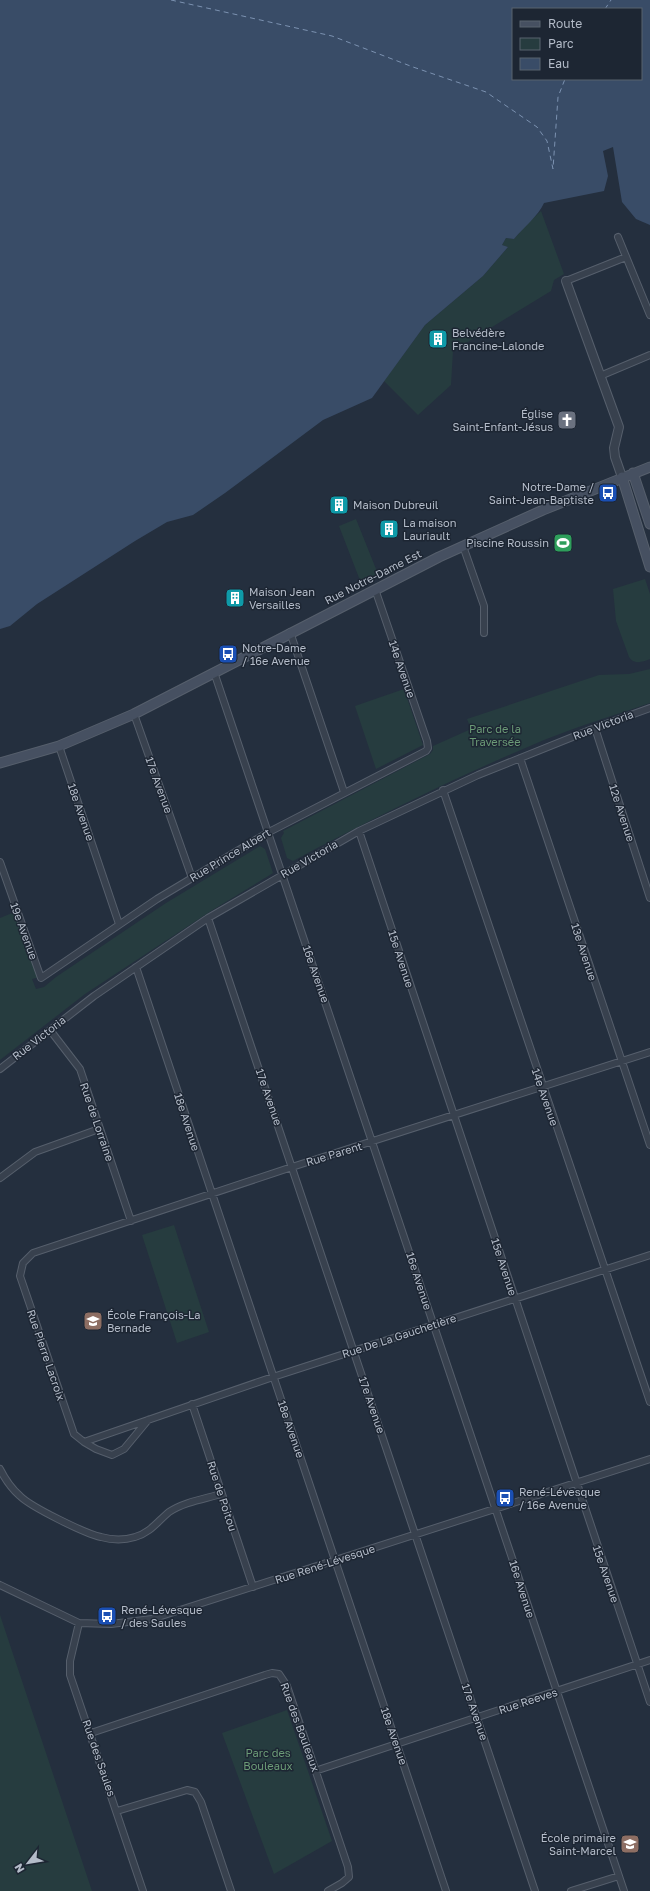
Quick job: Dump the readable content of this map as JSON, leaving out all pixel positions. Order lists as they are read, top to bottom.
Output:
{
  "streets": {
    "main road": ["Rue Notre-Dame Est"],
    "street": [
      "14e Avenue",
      "Rue Victoria",
      "17e Avenue",
      "18e Avenue",
      "12e Avenue",
      "Rue Prince Albert",
      "19e Avenue",
      "13e Avenue",
      "15e Avenue",
      "16e Avenue",
      "Rue de Lorraine",
      "Rue Parent",
      "Rue De La Gauchetière",
      "Rue Pierre Lacroix",
      "Rue de Poitou",
      "Rue René-Lévesque",
      "Rue Reeves",
      "Rue des Bouleaux",
      "Rue des Saules"
    ]
  },
  "crossings": [
    ["Rue Notre-Dame Est", "14e Avenue"],
    ["Rue Notre-Dame Est", "17e Avenue"],
    ["Rue Notre-Dame Est", "18e Avenue"],
    ["Rue Notre-Dame Est", "16e Avenue"],
    ["14e Avenue", "Rue Victoria"],
    ["14e Avenue", "Rue Prince Albert"],
    ["14e Avenue", "Rue Parent"],
    ["14e Avenue", "Rue De La Gauchetière"],
    ["Rue Victoria", "17e Avenue"],
    ["Rue Victoria", "18e Avenue"],
    ["Rue Victoria", "12e Avenue"],
    ["Rue Victoria", "13e Avenue"],
    ["Rue Victoria", "15e Avenue"],
    ["Rue Victoria", "16e Avenue"],
    ["Rue Victoria", "Rue de Lorraine"],
    ["17e Avenue", "Rue Prince Albert"],
    ["17e Avenue", "Rue Parent"],
    ["17e Avenue", "Rue De La Gauchetière"],
    ["17e Avenue", "Rue René-Lévesque"],
    ["17e Avenue", "Rue Reeves"],
    ["18e Avenue", "Rue Prince Albert"],
    ["18e Avenue", "Rue Parent"],
    ["18e Avenue", "Rue De La Gauchetière"],
    ["18e Avenue", "Rue René-Lévesque"],
    ["18e Avenue", "Rue Reeves"],
    ["Rue Prince Albert", "19e Avenue"],
    ["Rue Prince Albert", "16e Avenue"],
    ["13e Avenue", "Rue Parent"],
    ["15e Avenue", "Rue Parent"],
    ["15e Avenue", "Rue De La Gauchetière"],
    ["15e Avenue", "Rue René-Lévesque"],
    ["15e Avenue", "Rue Reeves"],
    ["16e Avenue", "Rue Parent"],
    ["16e Avenue", "Rue De La Gauchetière"],
    ["16e Avenue", "Rue René-Lévesque"],
    ["16e Avenue", "Rue Reeves"],
    ["Rue de Lorraine", "Rue Parent"],
    ["Rue Parent", "Rue Pierre Lacroix"],
    ["Rue De La Gauchetière", "Rue Pierre Lacroix"],
    ["Rue De La Gauchetière", "Rue de Poitou"],
    ["Rue de Poitou", "Rue René-Lévesque"],
    ["Rue René-Lévesque", "Rue des Saules"],
    ["Rue Reeves", "Rue des Bouleaux"],
    ["Rue des Bouleaux", "Rue des Saules"]
  ],
  "parks": ["Parc de la Traversée", "Parc des Bouleaux"],
  "places": {
    "building": [
      "Belvédère Francine-Lalonde",
      "Maison Dubreuil",
      "La maison Lauriault",
      "Maison Jean Versailles"
    ],
    "church": ["Église Saint-Enfant-Jésus"],
    "bus stop": [
      "Notre-Dame / Saint-Jean-Baptiste",
      "Notre-Dame / 16e Avenue",
      "René-Lévesque / 16e Avenue",
      "René-Lévesque / des Saules"
    ],
    "sports": ["Piscine Roussin"],
    "school or university": ["École François-La Bernade", "École primaire Saint-Marcel"]
  },
  "legend": ["Route", "Parc", "Eau"],
  "north": "bottom left"
}
